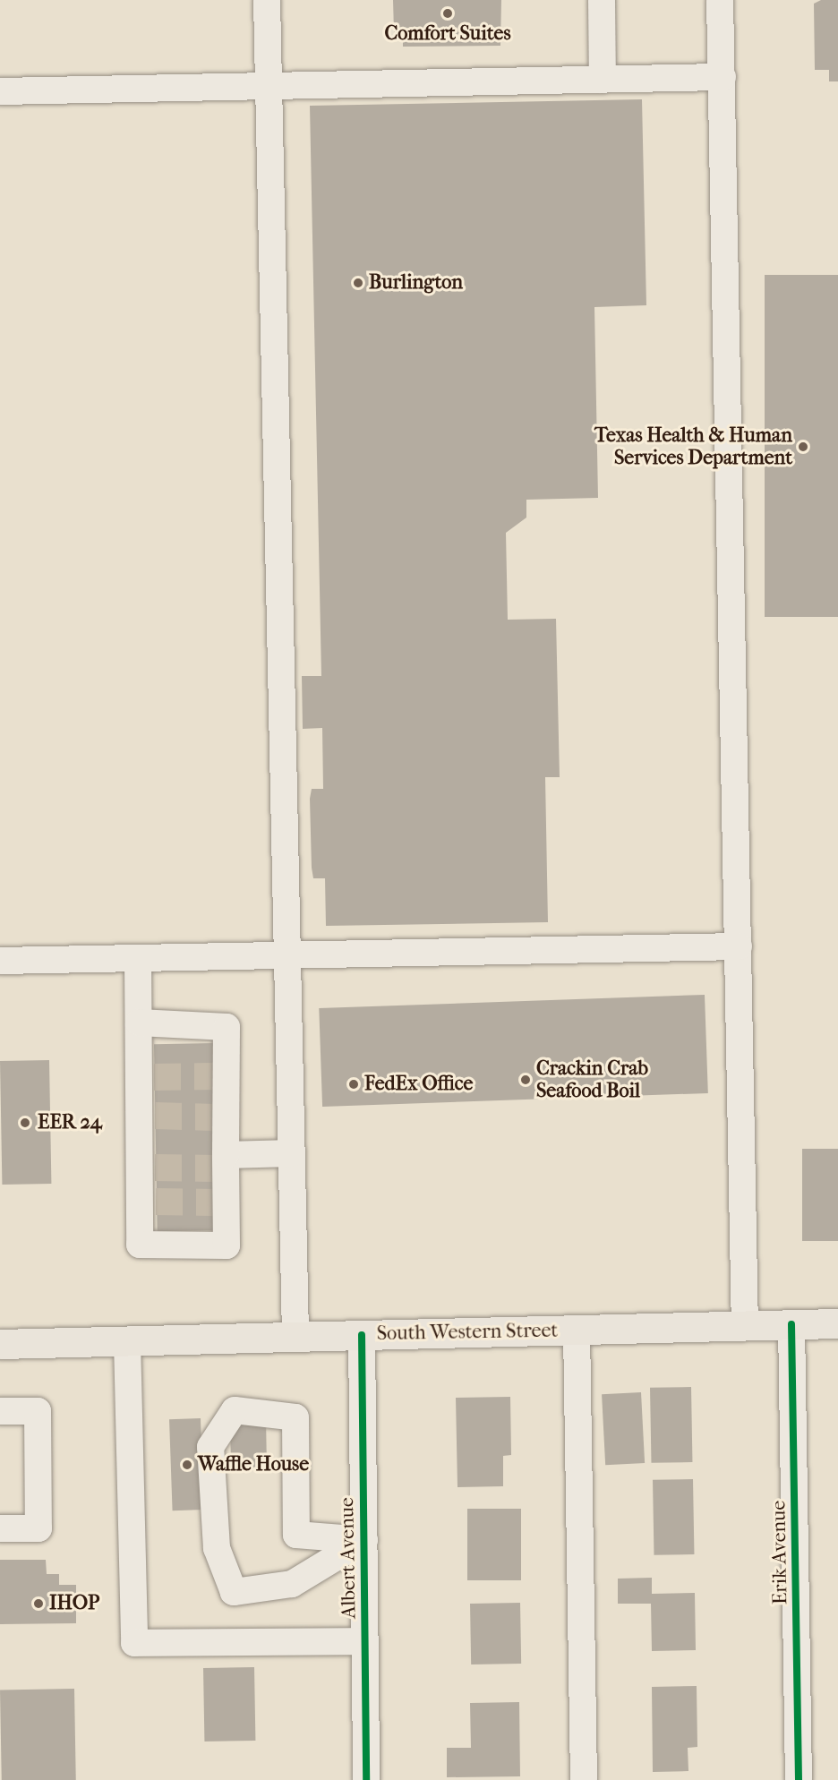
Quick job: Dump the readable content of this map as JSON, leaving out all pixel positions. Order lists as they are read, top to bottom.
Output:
{
  "streets": {
    "main road": ["South Western Street"],
    "street": ["Erik Avenue", "Albert Avenue"]
  },
  "crossings": [
    ["South Western Street", "Erik Avenue"],
    ["South Western Street", "Albert Avenue"]
  ],
  "places": [
    "Comfort Suites",
    "Burlington",
    "Texas Health & Human Services Department",
    "Crackin Crab Seafood Boil",
    "FedEx Office",
    "EER 24",
    "Waffle House",
    "IHOP"
  ]
}
